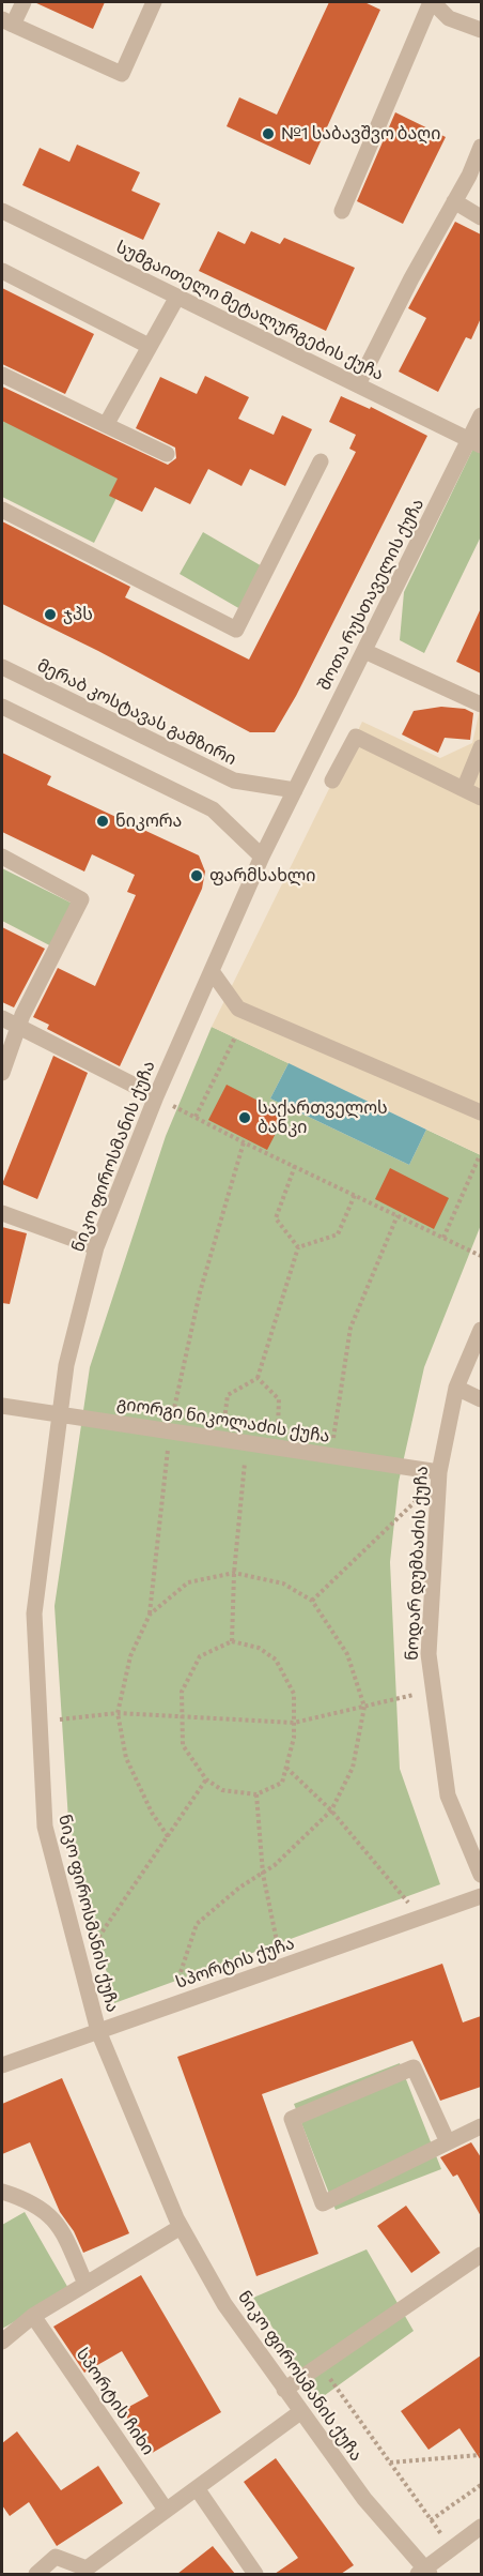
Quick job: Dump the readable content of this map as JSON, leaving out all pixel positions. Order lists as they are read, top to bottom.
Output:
{
  "streets": {
    "street": [
      "სუმგაითელი მეტალურგების ქუჩა",
      "შოთა რუსთაველის ქუჩა",
      "მერაბ კოსტავას გამზირი",
      "ნიკო ფიროსმანის ქუჩა",
      "გიორგი ნიკოლაძის ქუჩა",
      "ნოდარ დუმბაძის ქუჩა",
      "სპორტის ქუჩა",
      "სპორტის ჩიხი"
    ]
  },
  "crossings": [
    ["სუმგაითელი მეტალურგების ქუჩა", "შოთა რუსთაველის ქუჩა"],
    ["შოთა რუსთაველის ქუჩა", "მერაბ კოსტავას გამზირი"],
    ["შოთა რუსთაველის ქუჩა", "ნიკო ფიროსმანის ქუჩა"],
    ["ნიკო ფიროსმანის ქუჩა", "გიორგი ნიკოლაძის ქუჩა"],
    ["ნიკო ფიროსმანის ქუჩა", "სპორტის ქუჩა"],
    ["გიორგი ნიკოლაძის ქუჩა", "ნოდარ დუმბაძის ქუჩა"]
  ],
  "places": [
    "№1 საბავშვო ბაღი",
    "ჯპს",
    "ნიკორა",
    "ფარმსახლი",
    "საქართველოს ბანკი"
  ]
}
